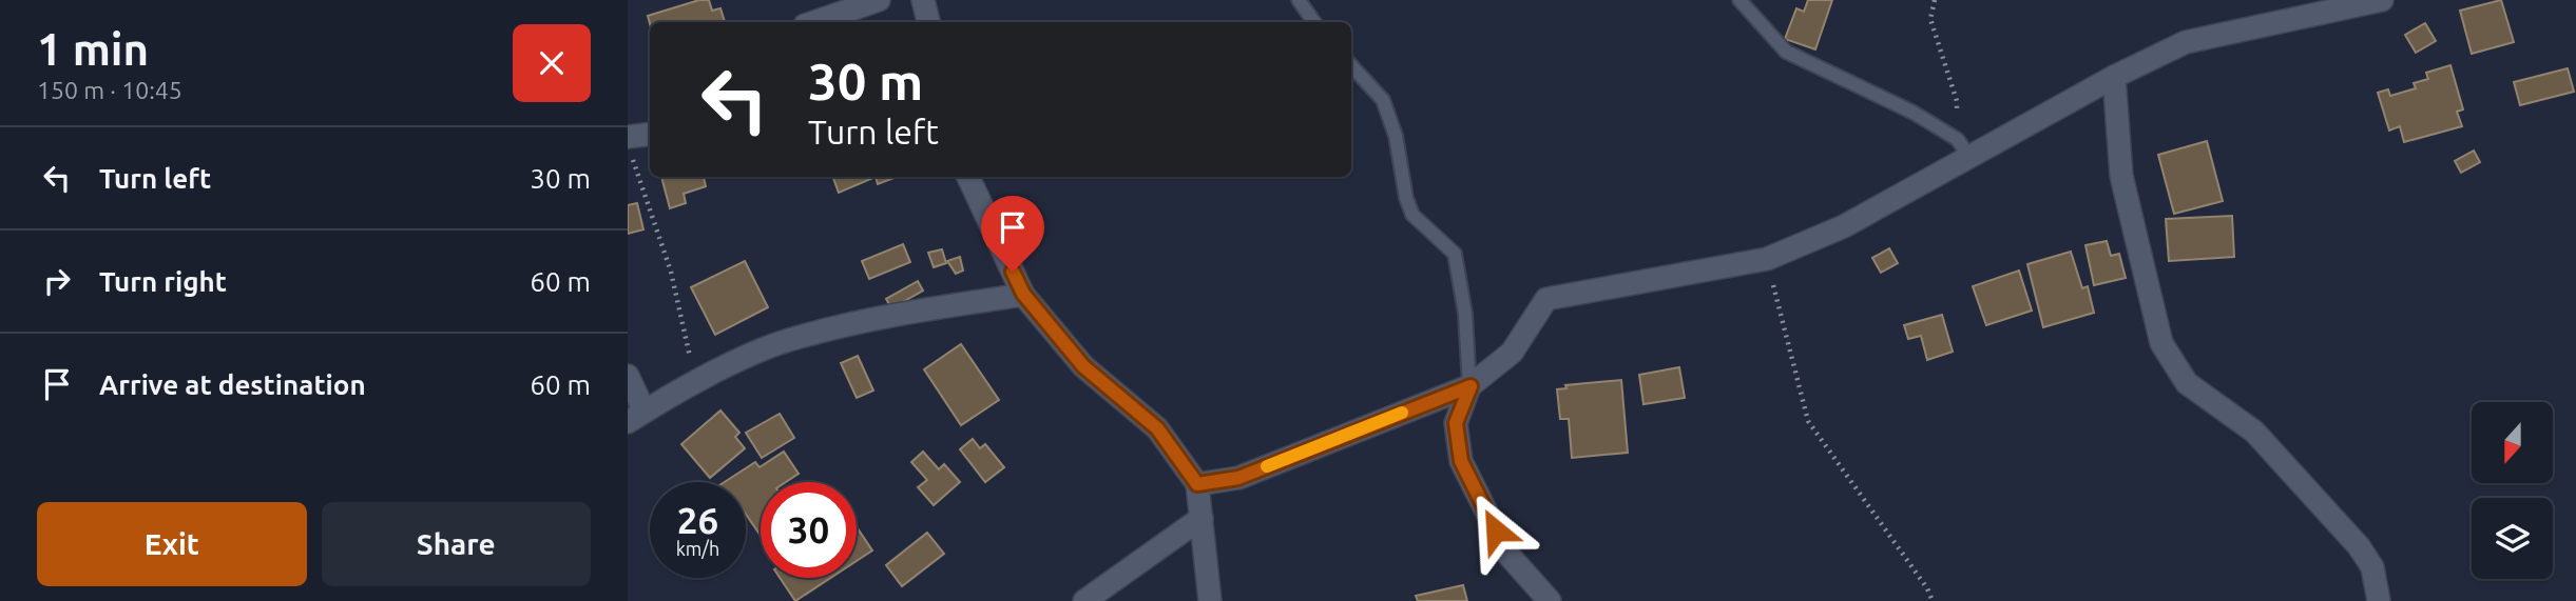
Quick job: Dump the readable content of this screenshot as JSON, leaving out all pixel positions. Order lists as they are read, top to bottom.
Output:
{
  "north": "bottom",
  "page": {
    "heading": ["1 min", "150 m · 10:45"],
    "turn": ["30 m", "Turn left"],
    "list": [
      {
        "name": "Turn left",
        "value": "30 m"
      },
      {
        "name": "Turn right",
        "value": "60 m"
      },
      {
        "name": "Arrive at destination",
        "value": "60 m"
      }
    ],
    "speed": "26 km/h",
    "limit": "30",
    "buttons": ["Exit", "Share"]
  }
}
